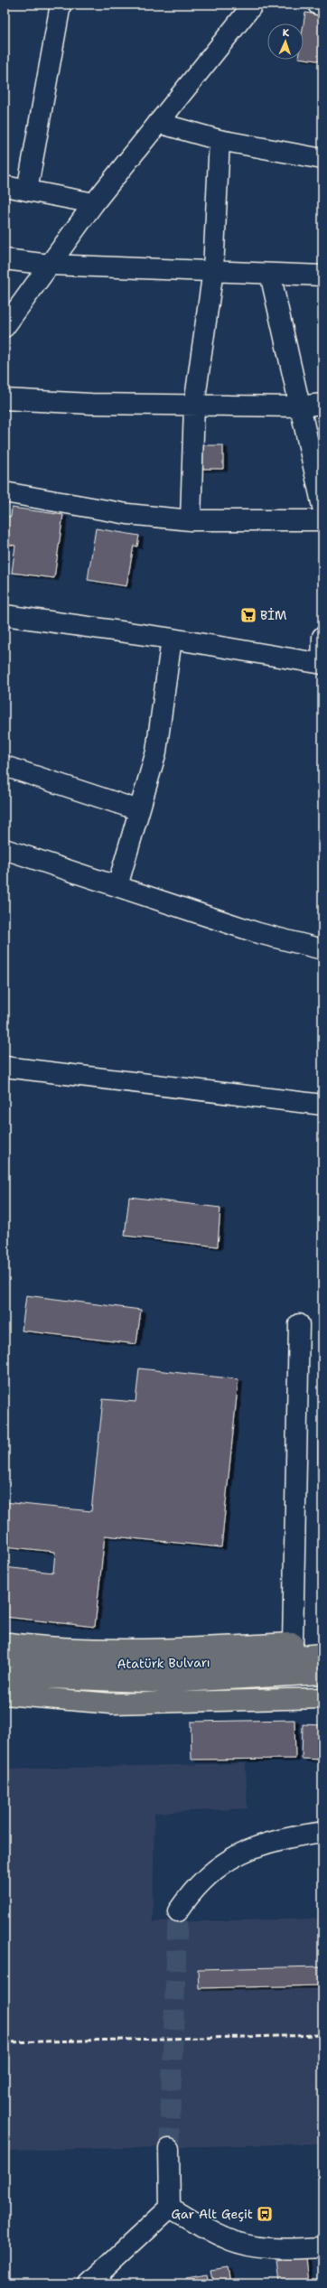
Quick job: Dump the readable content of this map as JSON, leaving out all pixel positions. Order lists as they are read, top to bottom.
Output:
{
  "streets": {
    "main road": ["Atatürk Bulvarı"]
  },
  "places": {
    "supermarket": ["BİM"],
    "bus stop": ["Gar Alt Geçit"]
  },
  "north": "top"
}
